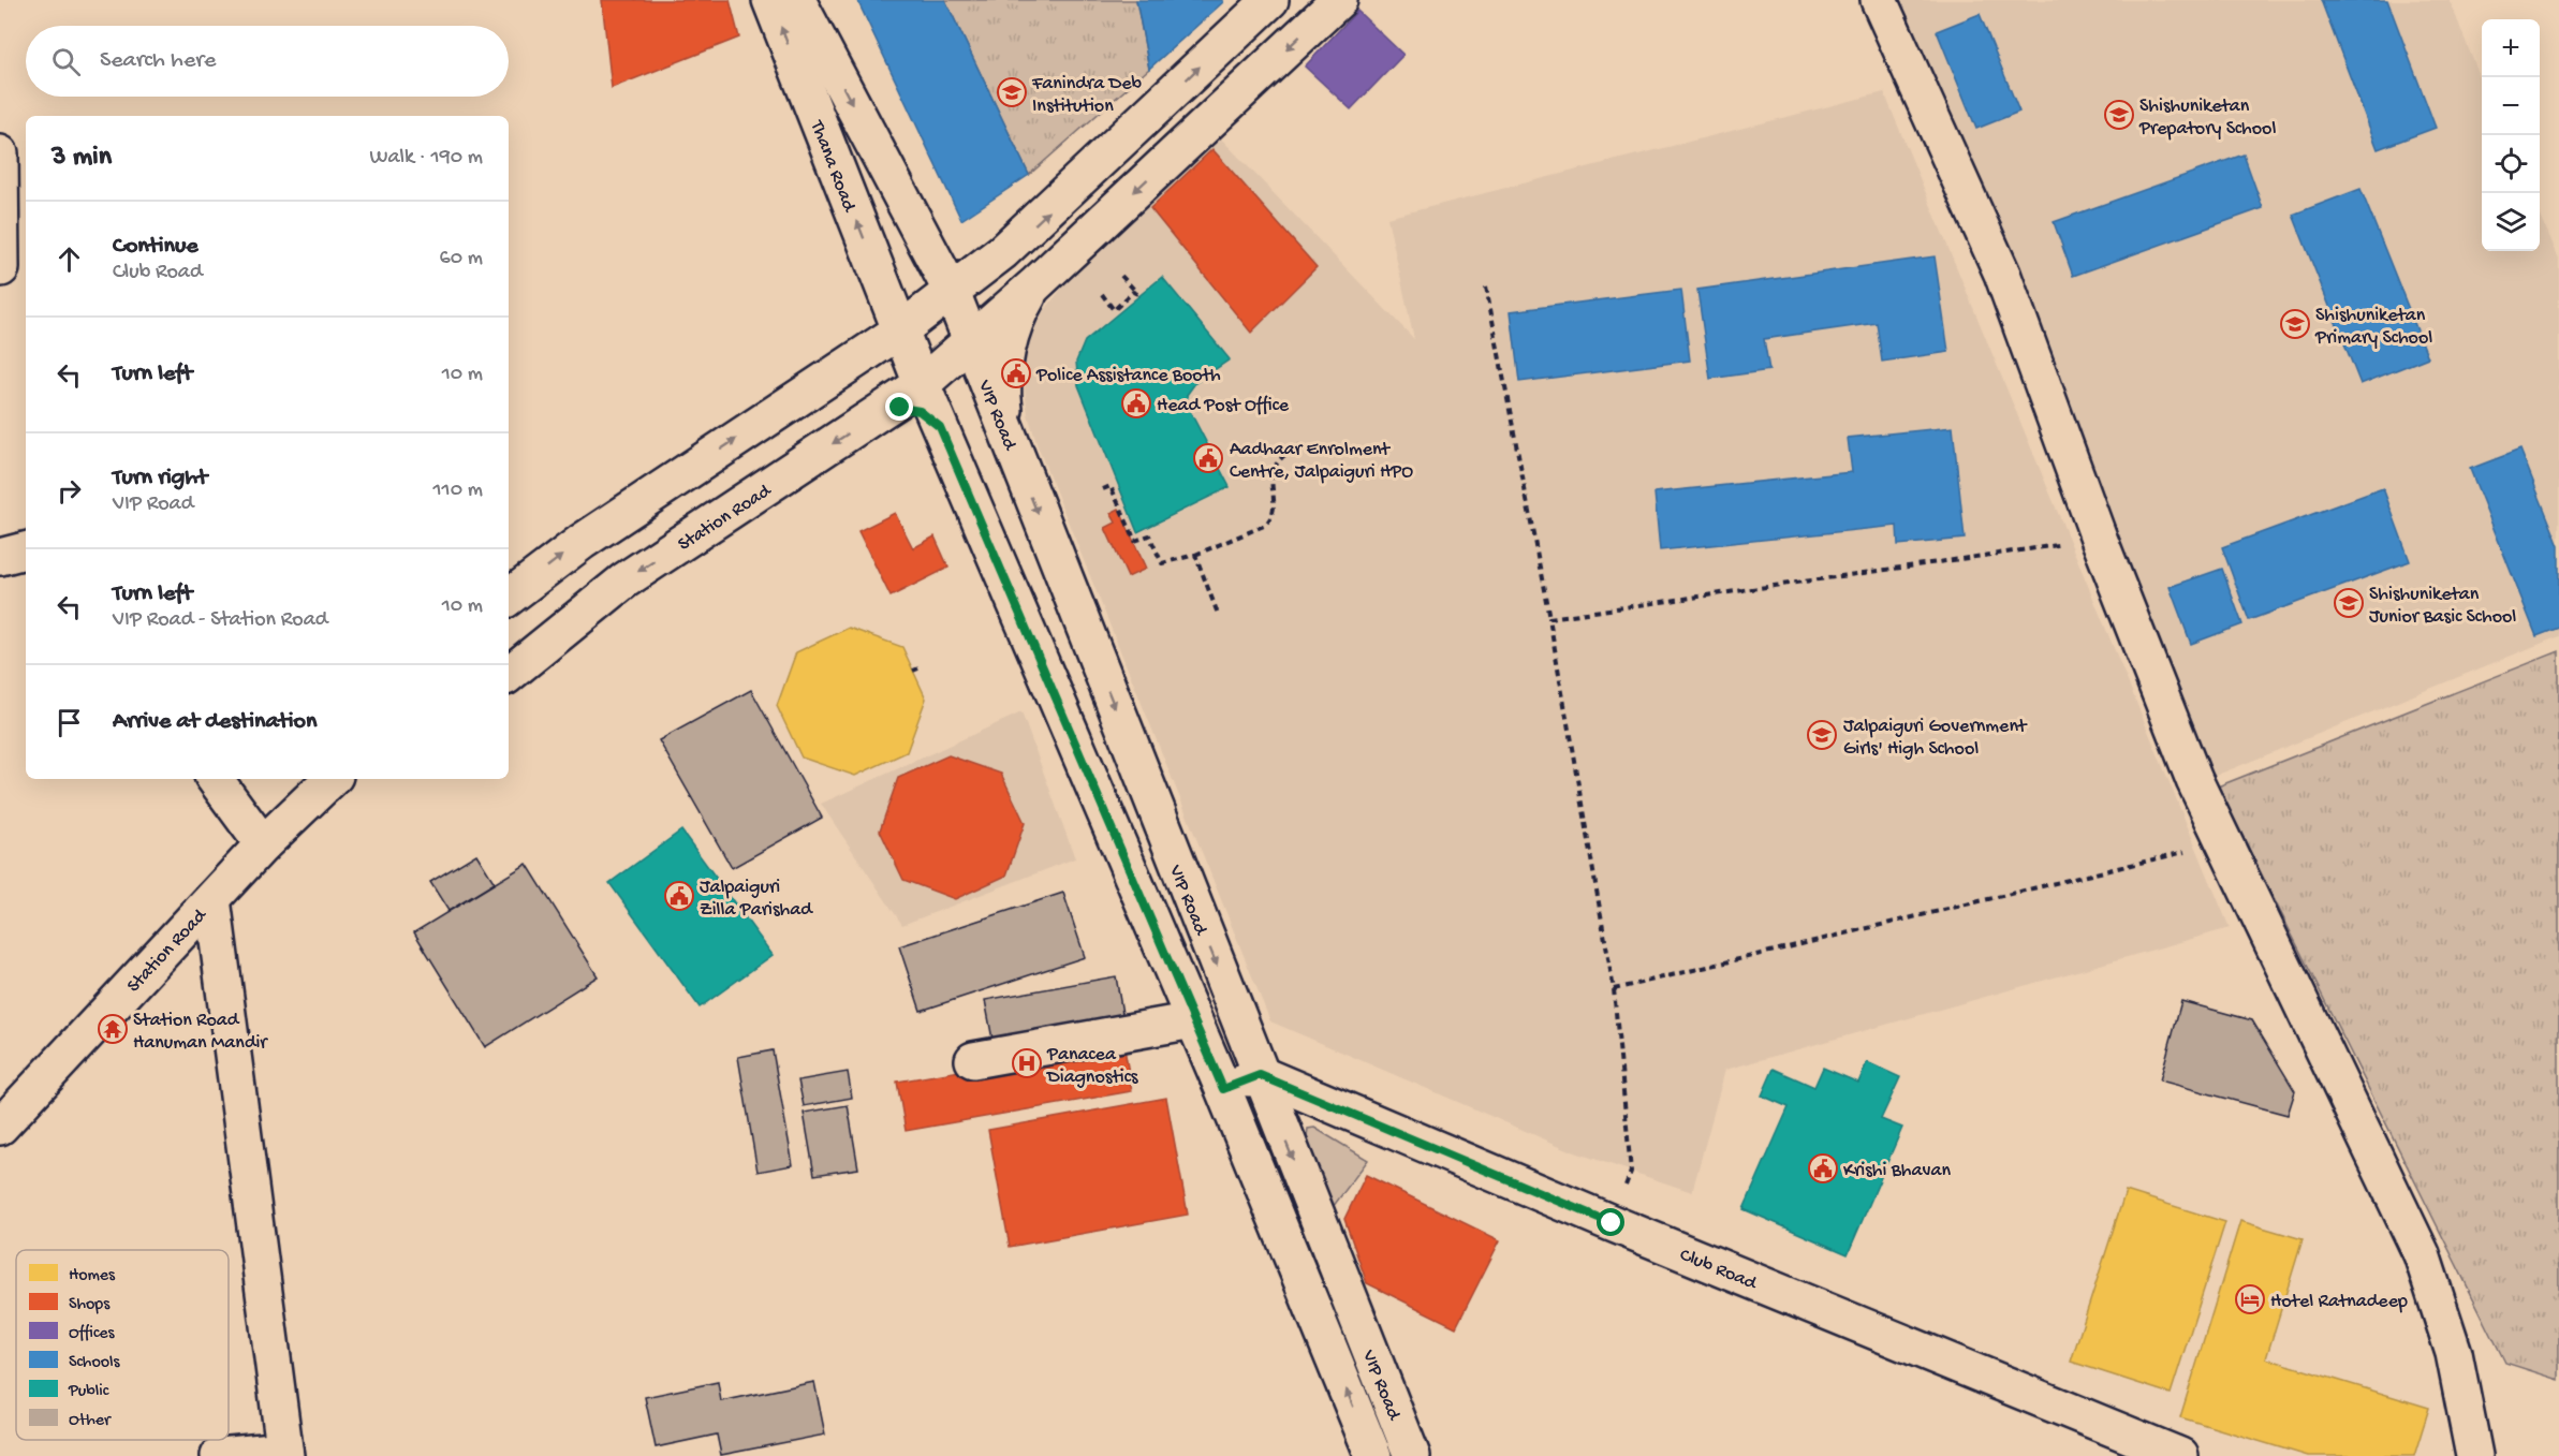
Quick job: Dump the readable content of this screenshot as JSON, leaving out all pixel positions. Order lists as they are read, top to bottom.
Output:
{
  "streets": {
    "street": [
      "Thana Road",
      "VIP Road",
      "Station Road",
      "Club Road"
    ]
  },
  "crossings": [
    ["Thana Road", "VIP Road"],
    ["Thana Road", "Station Road"],
    ["VIP Road", "Station Road"],
    ["VIP Road", "Club Road"]
  ],
  "places": {
    "school or university": [
      "Fanindra Deb Institution",
      "Shishuniketan Prepatory School",
      "Shishuniketan Primary School",
      "Shishuniketan Junior Basic School",
      "Jalpaiguri Government Girls' High School"
    ],
    "public building": [
      "Police Assistance Booth",
      "Head Post Office",
      "Aadhaar Enrolment Centre, Jalpaiguri HPO",
      "Jalpaiguri Zilla Parishad",
      "Krishi Bhavan"
    ],
    "temple": ["Station Road Hanuman Mandir"],
    "hospital": ["Panacea Diagnostics"],
    "hotel": ["Hotel Ratnadeep"]
  },
  "legend": [
    "Homes",
    "Shops",
    "Offices",
    "Schools",
    "Public",
    "Other"
  ],
  "page": {
    "map_buttons": ["+", "−"],
    "search": "Search here",
    "heading": ["3 min", "Walk · 190 m"],
    "list": [
      ["Continue", "Club Road", "60 m"],
      ["Turn left", "10 m"],
      ["Turn right", "VIP Road", "110 m"],
      ["Turn left", "VIP Road - Station Road", "10 m"],
      "Arrive at destination"
    ]
  }
}
